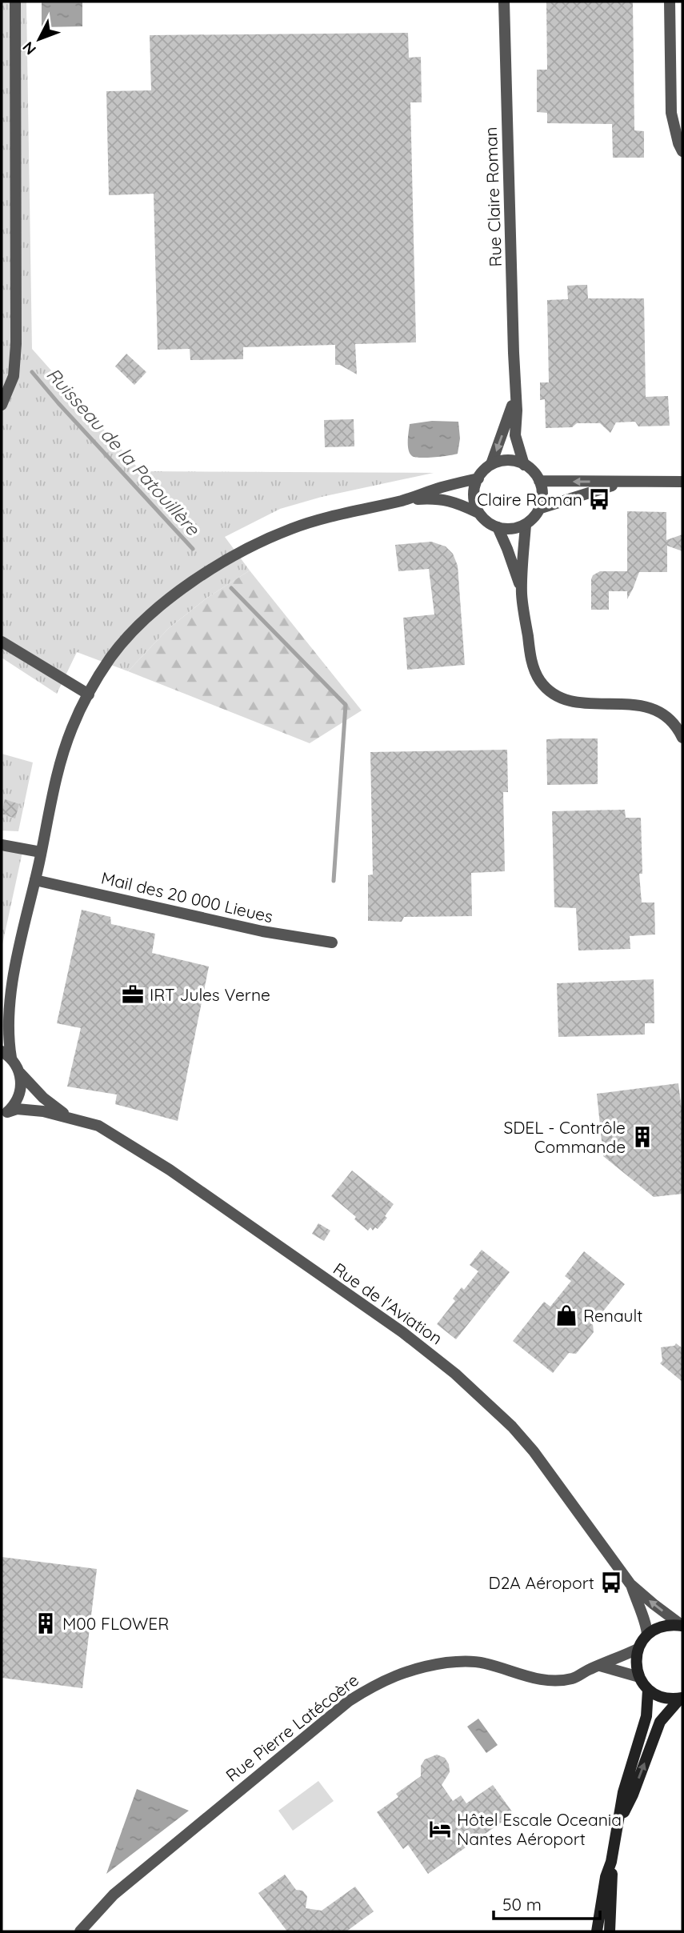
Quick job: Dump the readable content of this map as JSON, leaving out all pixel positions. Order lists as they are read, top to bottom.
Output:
{
  "streets": {
    "street": [
      "Rue Claire Roman",
      "Mail des 20 000 Lieues",
      "Rue de l'Aviation",
      "Rue Pierre Latécoère"
    ]
  },
  "water": ["Ruisseau de la Patouillère"],
  "places": {
    "bus stop": ["Claire Roman", "D2A Aéroport"],
    "office": ["IRT Jules Verne"],
    "building": ["SDEL - Contrôle Commande", "M00 FLOWER"],
    "shop": ["Renault"],
    "hotel": ["Hôtel Escale Oceania Nantes Aéroport"]
  },
  "scale_bar": "50 m",
  "north": "bottom left"
}
